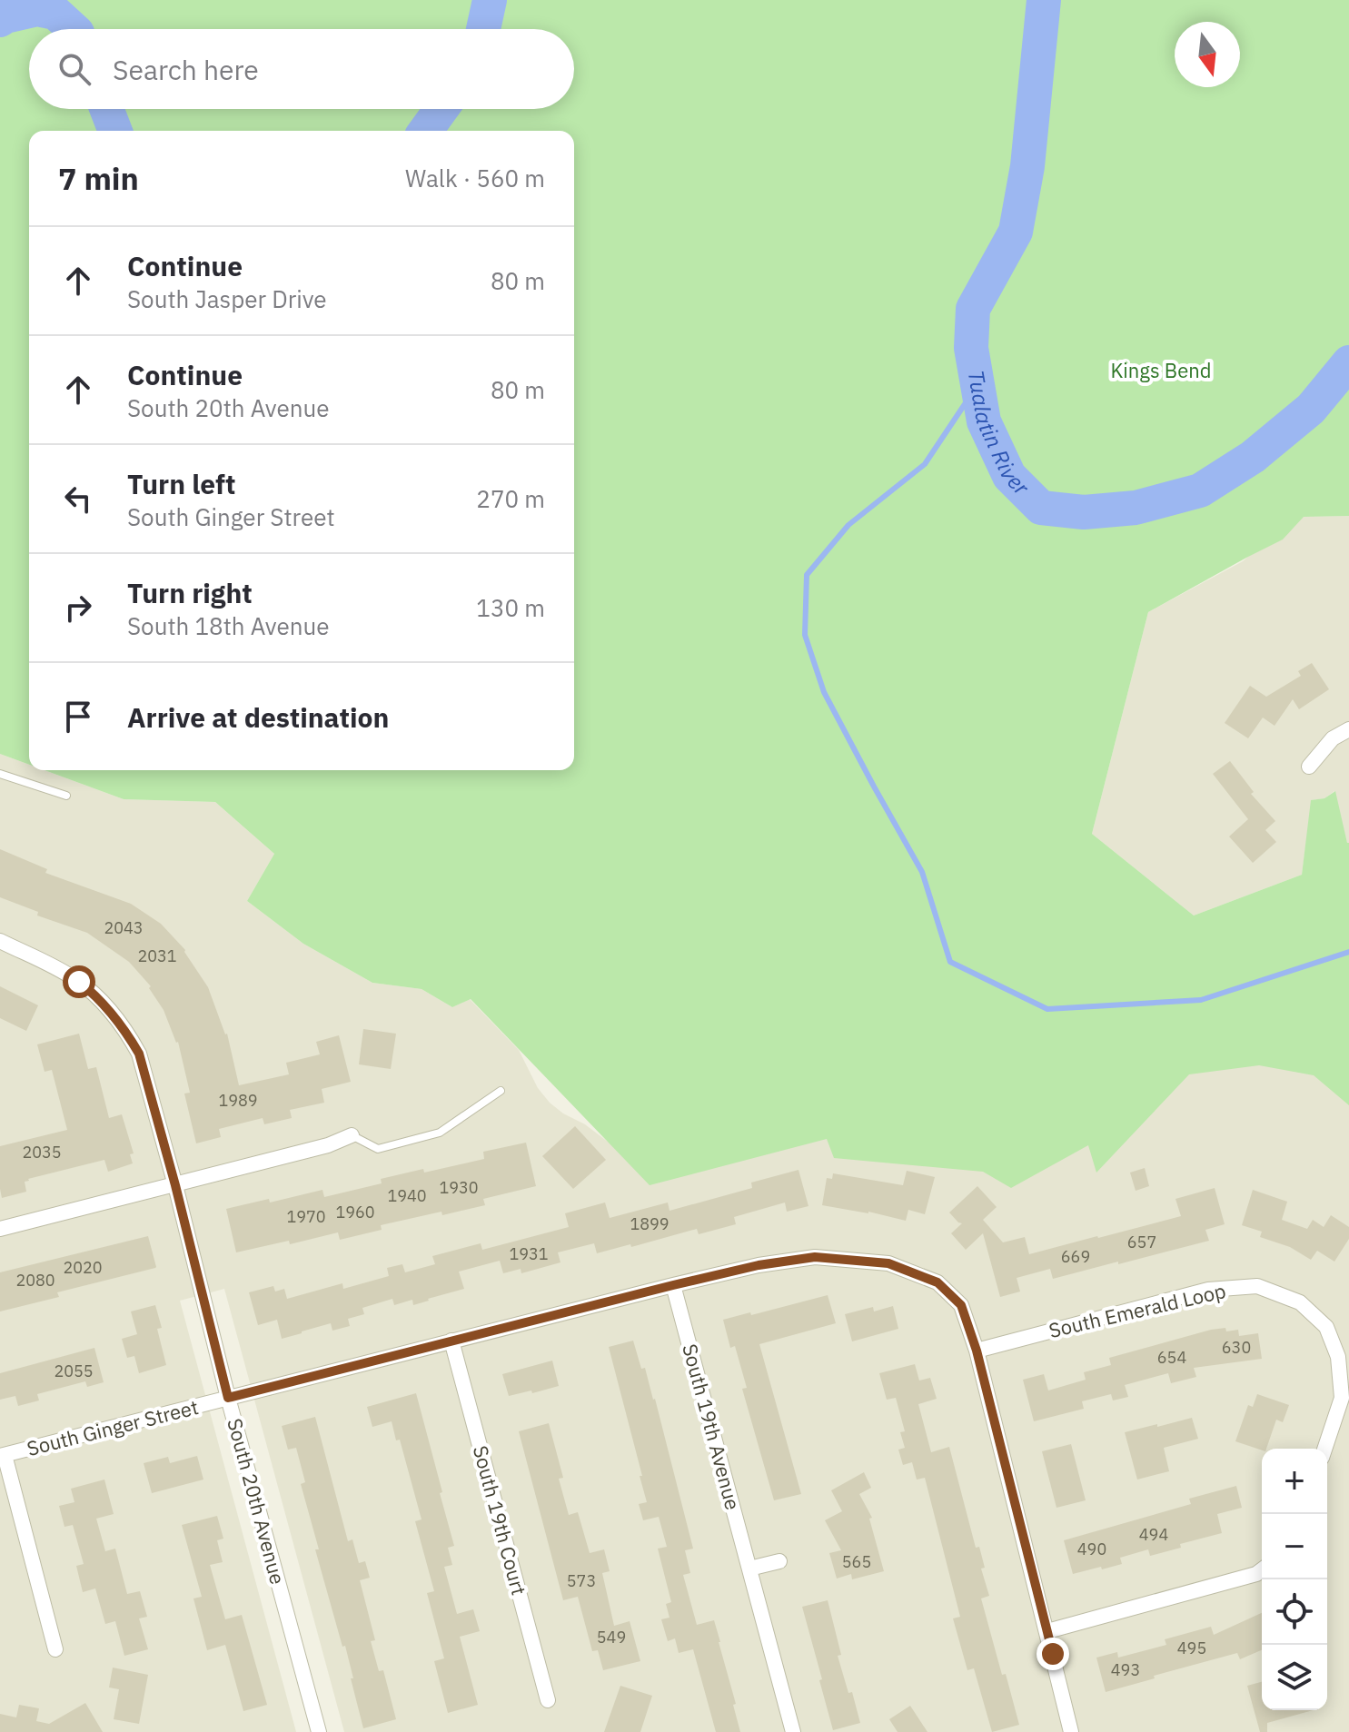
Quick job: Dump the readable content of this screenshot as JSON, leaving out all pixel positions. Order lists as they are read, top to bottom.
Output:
{
  "streets": {
    "street": [
      "South Emerald Loop",
      "South 19th Avenue",
      "South Ginger Street",
      "South 20th Avenue",
      "South 19th Court"
    ]
  },
  "crossings": [
    ["South Emerald Loop", "South Ginger Street"],
    ["South 19th Avenue", "South Ginger Street"],
    ["South Ginger Street", "South 20th Avenue"],
    ["South Ginger Street", "South 19th Court"]
  ],
  "water": ["Tualatin River"],
  "parks": ["Kings Bend"],
  "house_numbers": [
    "2043",
    "2031",
    "1989",
    "2035",
    "1930",
    "1940",
    "1960",
    "1970",
    "1899",
    "657",
    "1931",
    "669",
    "2020",
    "2080",
    "630",
    "654",
    "2055",
    "494",
    "490",
    "565",
    "573",
    "549",
    "495",
    "493"
  ],
  "north": "bottom",
  "page": {
    "search": "Search here",
    "heading": ["7 min", "Walk · 560 m"],
    "list": [
      ["Continue", "South Jasper Drive", "80 m"],
      ["Continue", "South 20th Avenue", "80 m"],
      ["Turn left", "South Ginger Street", "270 m"],
      ["Turn right", "South 18th Avenue", "130 m"],
      "Arrive at destination"
    ],
    "map_buttons": ["+", "−"]
  }
}
